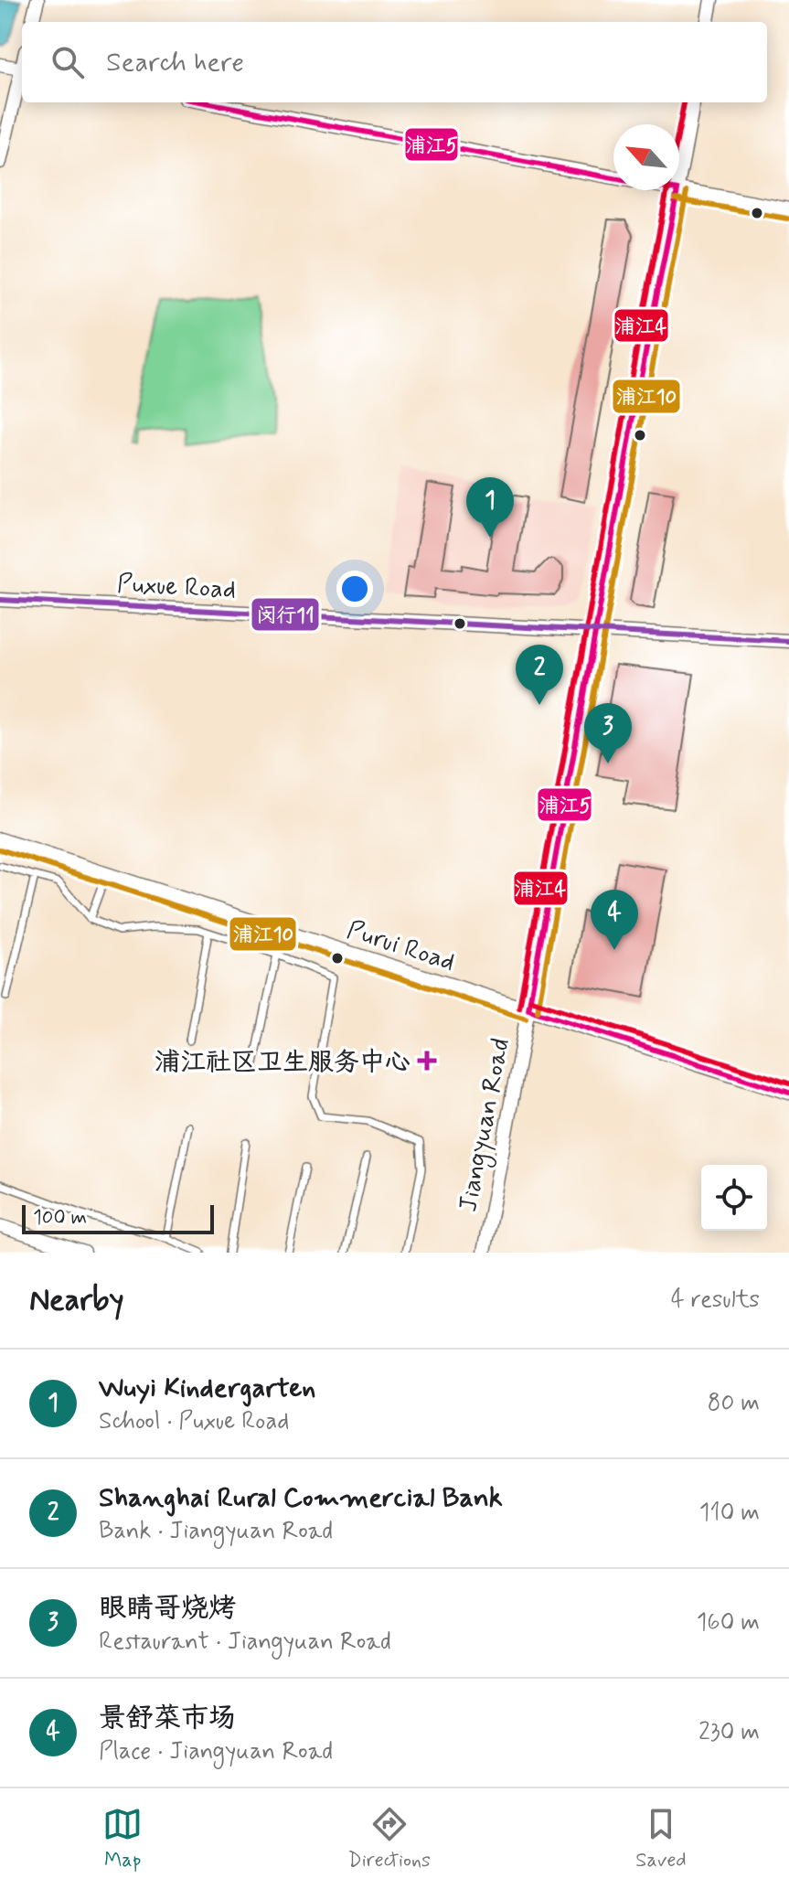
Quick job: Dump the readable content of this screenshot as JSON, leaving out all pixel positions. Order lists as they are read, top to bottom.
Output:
{
  "streets": {
    "street": ["Puxue Road", "Purui Road", "Jiangyuan Road"]
  },
  "crossings": [
    ["Puxue Road", "Jiangyuan Road"],
    ["Purui Road", "Jiangyuan Road"]
  ],
  "places": {
    "health": ["浦江社区卫生服务中心"]
  },
  "lines": [
    "transit line 浦江5",
    "transit line 浦江4",
    "transit line 浦江10",
    "transit line 闵行11"
  ],
  "scale_bar": "100 m",
  "north": "top left",
  "page": {
    "search": "Search here",
    "pins": [
      "1",
      "2",
      "3",
      "4"
    ],
    "scale": "100 m",
    "heading": ["Nearby", "4 results"],
    "list": [
      {
        "mark": "1",
        "name": "Wuyi Kindergarten",
        "note": "School · Puxue Road",
        "value": "80 m"
      },
      {
        "mark": "2",
        "name": "Shanghai Rural Commercial Bank",
        "note": "Bank · Jiangyuan Road",
        "value": "110 m"
      },
      {
        "mark": "3",
        "name": "眼睛哥烧烤",
        "note": "Restaurant · Jiangyuan Road",
        "value": "160 m"
      },
      {
        "mark": "4",
        "name": "景舒菜市场",
        "note": "Place · Jiangyuan Road",
        "value": "230 m"
      }
    ],
    "nav": ["Map", "Directions", "Saved"]
  }
}
